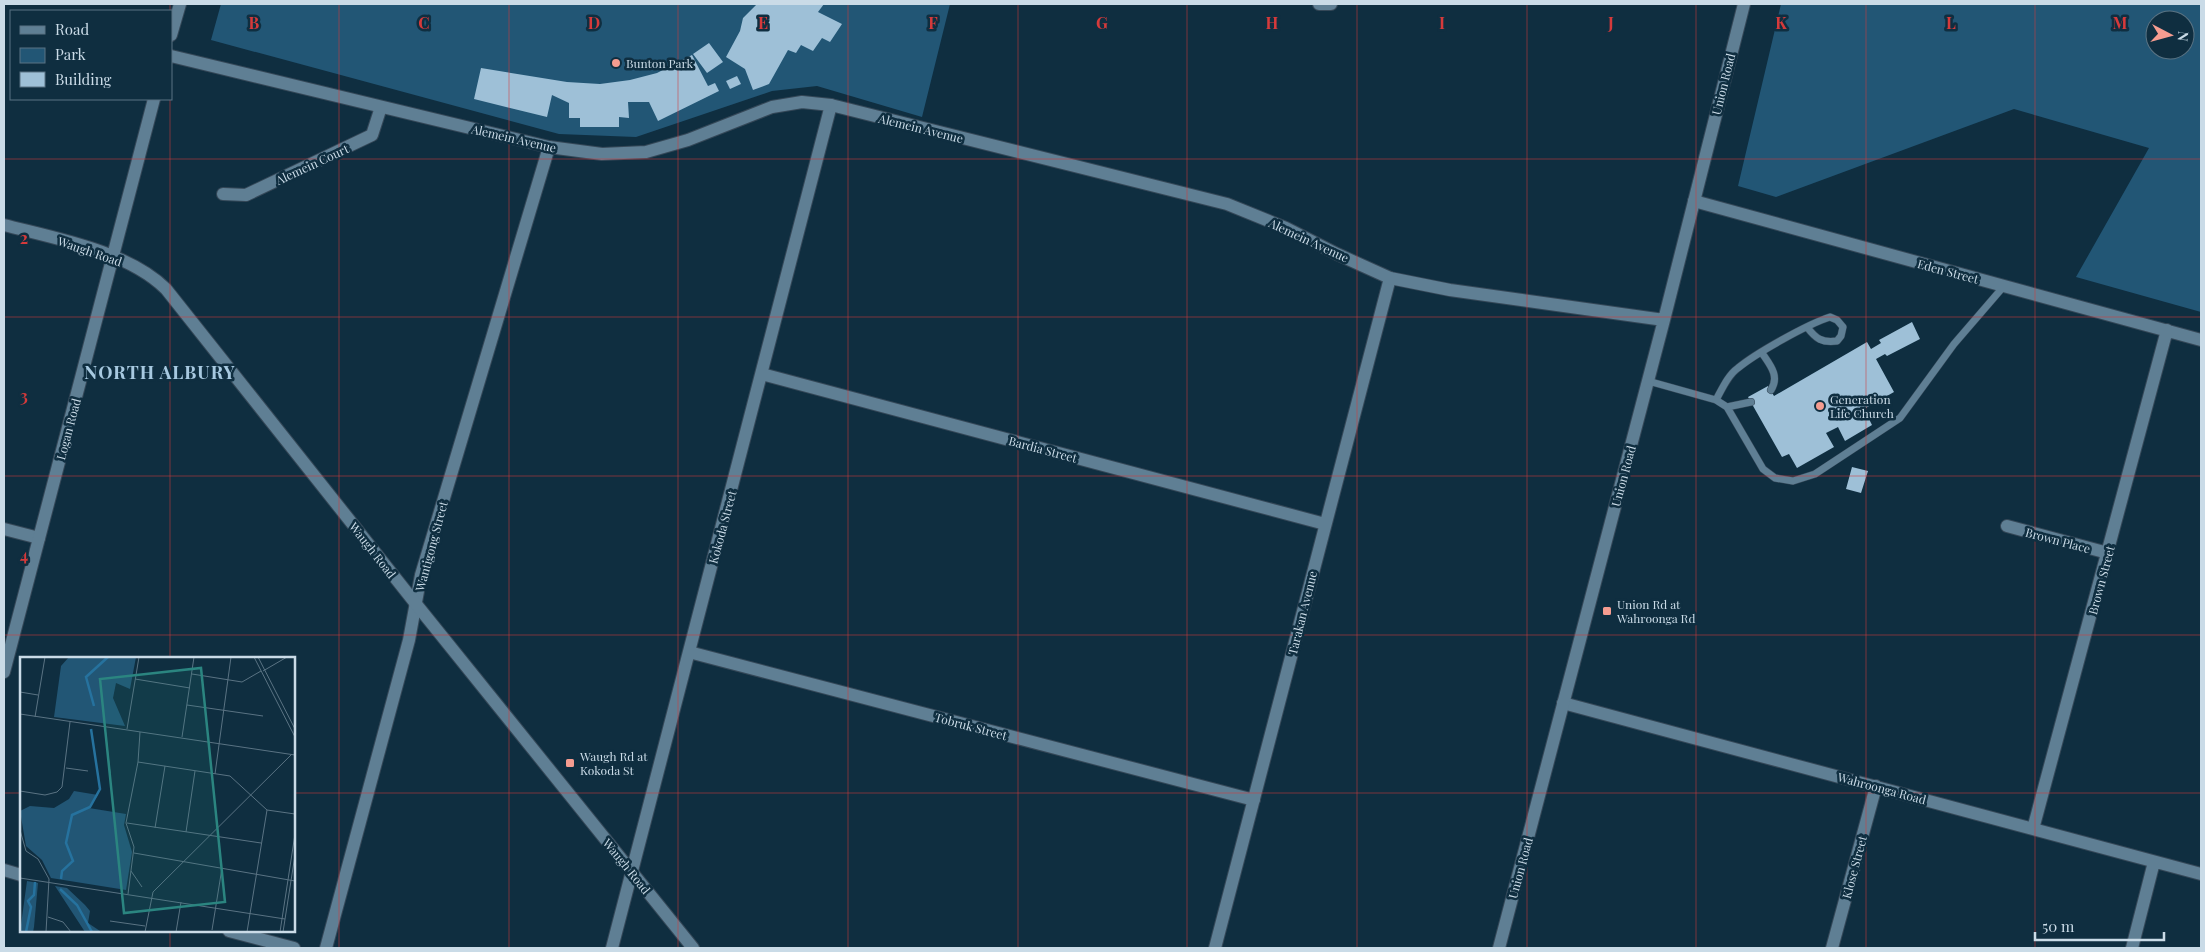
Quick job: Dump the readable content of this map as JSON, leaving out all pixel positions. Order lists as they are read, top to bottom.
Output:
{
  "streets": {
    "street": [
      "Union Road",
      "Alemein Avenue",
      "Alemein Court",
      "Waugh Road",
      "Eden Street",
      "Logan Road",
      "Bardia Street",
      "Kokoda Street",
      "Brown Place",
      "Wantigong Street",
      "Brown Street",
      "Tarakan Avenue",
      "Tobruk Street",
      "Wahroonga Road",
      "Klose Street"
    ]
  },
  "crossings": [
    ["Union Road", "Alemein Avenue"],
    ["Union Road", "Eden Street"],
    ["Union Road", "Wahroonga Road"],
    ["Alemein Avenue", "Alemein Court"],
    ["Alemein Avenue", "Kokoda Street"],
    ["Alemein Avenue", "Wantigong Street"],
    ["Alemein Avenue", "Tarakan Avenue"],
    ["Waugh Road", "Logan Road"],
    ["Waugh Road", "Kokoda Street"],
    ["Waugh Road", "Wantigong Street"],
    ["Eden Street", "Brown Street"],
    ["Bardia Street", "Kokoda Street"],
    ["Bardia Street", "Tarakan Avenue"],
    ["Kokoda Street", "Tobruk Street"],
    ["Brown Place", "Brown Street"],
    ["Brown Street", "Wahroonga Road"],
    ["Tarakan Avenue", "Tobruk Street"],
    ["Wahroonga Road", "Klose Street"]
  ],
  "districts": ["NORTH ALBURY"],
  "places": {
    "other": ["Bunton Park", "Generation Life Church"],
    "transit": ["Union Rd at Wahroonga Rd", "Waugh Rd at Kokoda St"]
  },
  "legend": ["Road", "Park", "Building"],
  "scale_bar": "50 m",
  "north": "right",
  "grid": {
    "columns": [
      "B",
      "C",
      "D",
      "E",
      "F",
      "G",
      "H",
      "I",
      "J",
      "K",
      "L",
      "M"
    ],
    "rows": ["2", "3", "4"]
  }
}
